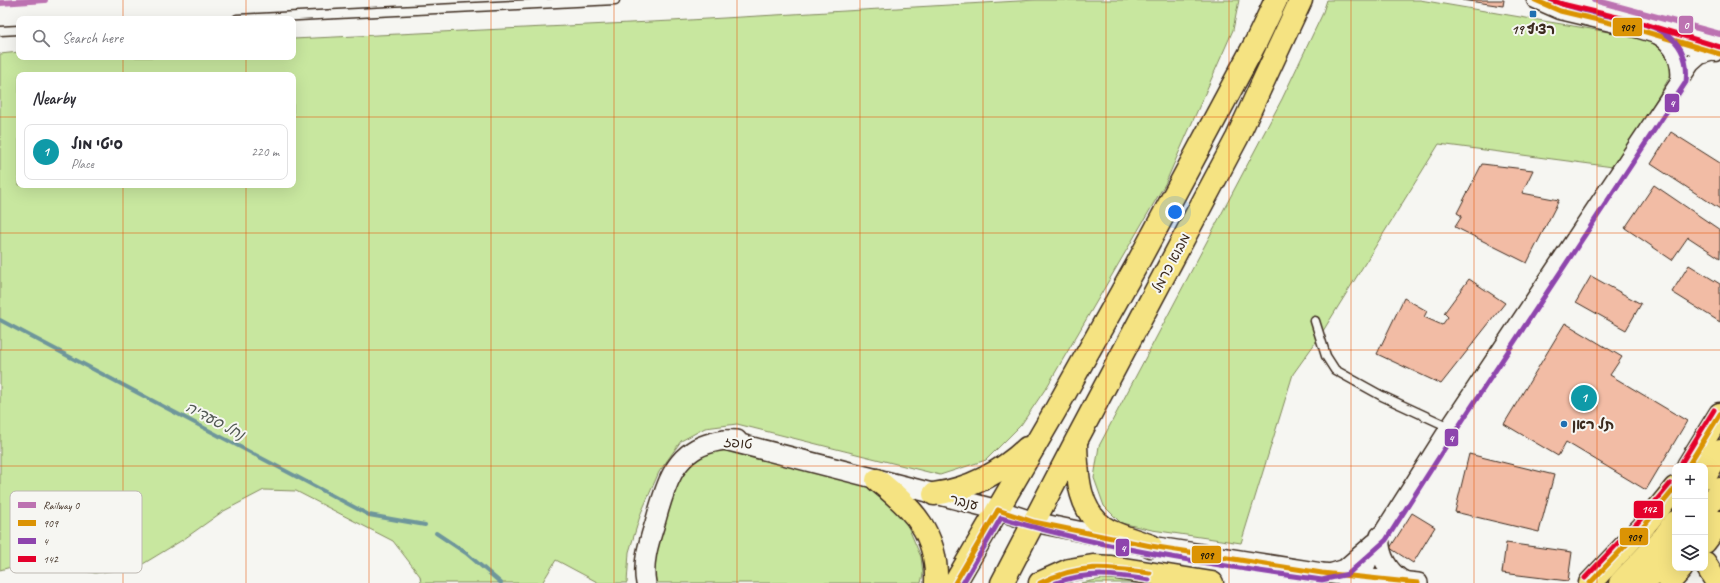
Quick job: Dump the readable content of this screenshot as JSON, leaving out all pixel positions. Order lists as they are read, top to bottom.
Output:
{
  "streets": {
    "highway": ["מבוא כרמל"],
    "street": ["טופז", "ענבר"]
  },
  "crossings": [
    ["מבוא כרמל", "ענבר"],
    ["טופז", "ענבר"]
  ],
  "water": ["נחל סעדיה"],
  "places": {
    "transit": ["רציף 19"],
    "other": ["תל ראן"]
  },
  "lines": [
    "rail line 0",
    "transit line 909",
    "transit line 4",
    "transit line 142"
  ],
  "legend": [
    "Railway 0",
    "909",
    "4",
    "142"
  ],
  "page": {
    "search": "Search here",
    "heading": "Nearby",
    "list": [
      {
        "mark": "1",
        "name": "סיטי מול",
        "note": "Place",
        "value": "220 m"
      }
    ],
    "pins": "1",
    "map_buttons": ["+", "−"]
  }
}
